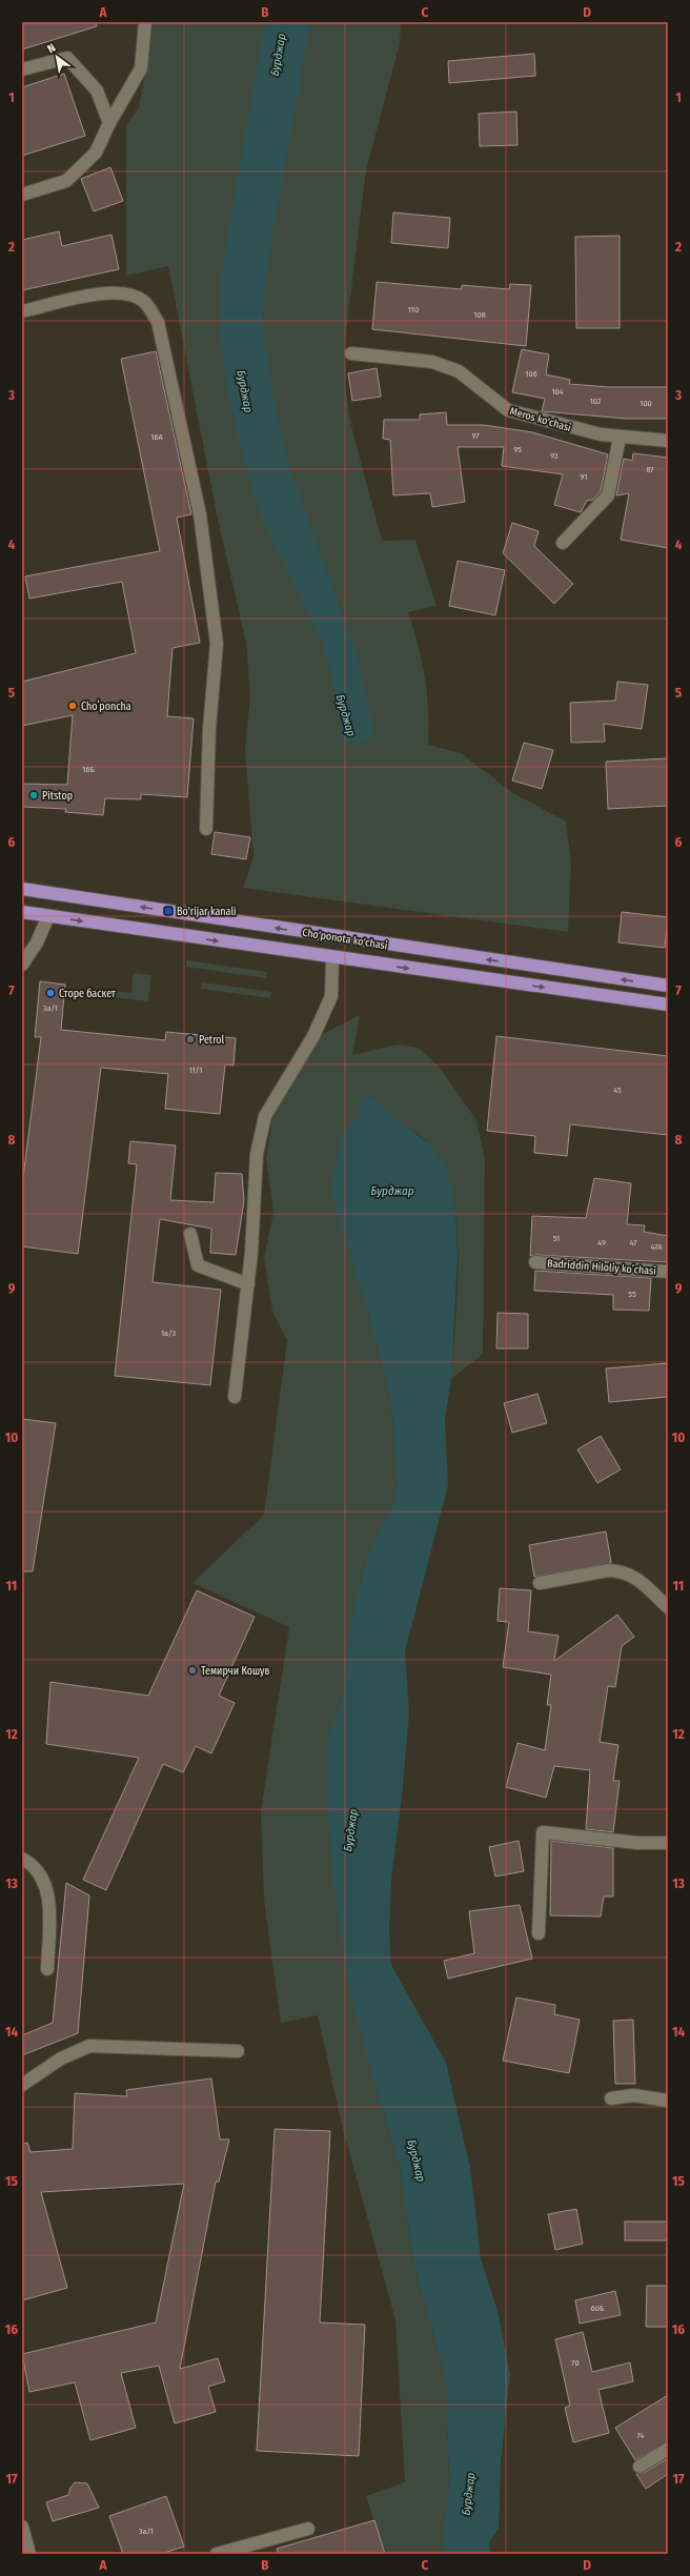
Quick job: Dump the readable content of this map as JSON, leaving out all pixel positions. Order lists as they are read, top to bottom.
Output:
{
  "streets": {
    "main road": ["Cho'ponota ko'chasi"],
    "street": ["Meros ko'chasi", "Badriddin Hiloliy koʻchasi"]
  },
  "water": ["Бурджар"],
  "places": {
    "other": [
      "Choʻponcha",
      "Pitstop",
      "Сторе баскет",
      "Petrol",
      "Темирчи Кошув"
    ],
    "transit": ["Bo'rijar kanali"]
  },
  "house_numbers": [
    "110",
    "108",
    "106",
    "104",
    "102",
    "100",
    "97",
    "16A",
    "95",
    "93",
    "87",
    "91",
    "16Б",
    "3a/1",
    "11/1",
    "45",
    "51",
    "49",
    "47",
    "47A",
    "55",
    "1а/3",
    "60Б",
    "70",
    "74",
    "3a/1"
  ],
  "north": "top left",
  "grid": {
    "columns": [
      "A",
      "B",
      "C",
      "D"
    ],
    "rows": [
      "1",
      "2",
      "3",
      "4",
      "5",
      "6",
      "7",
      "8",
      "9",
      "10",
      "11",
      "12",
      "13",
      "14",
      "15",
      "16",
      "17"
    ]
  }
}
